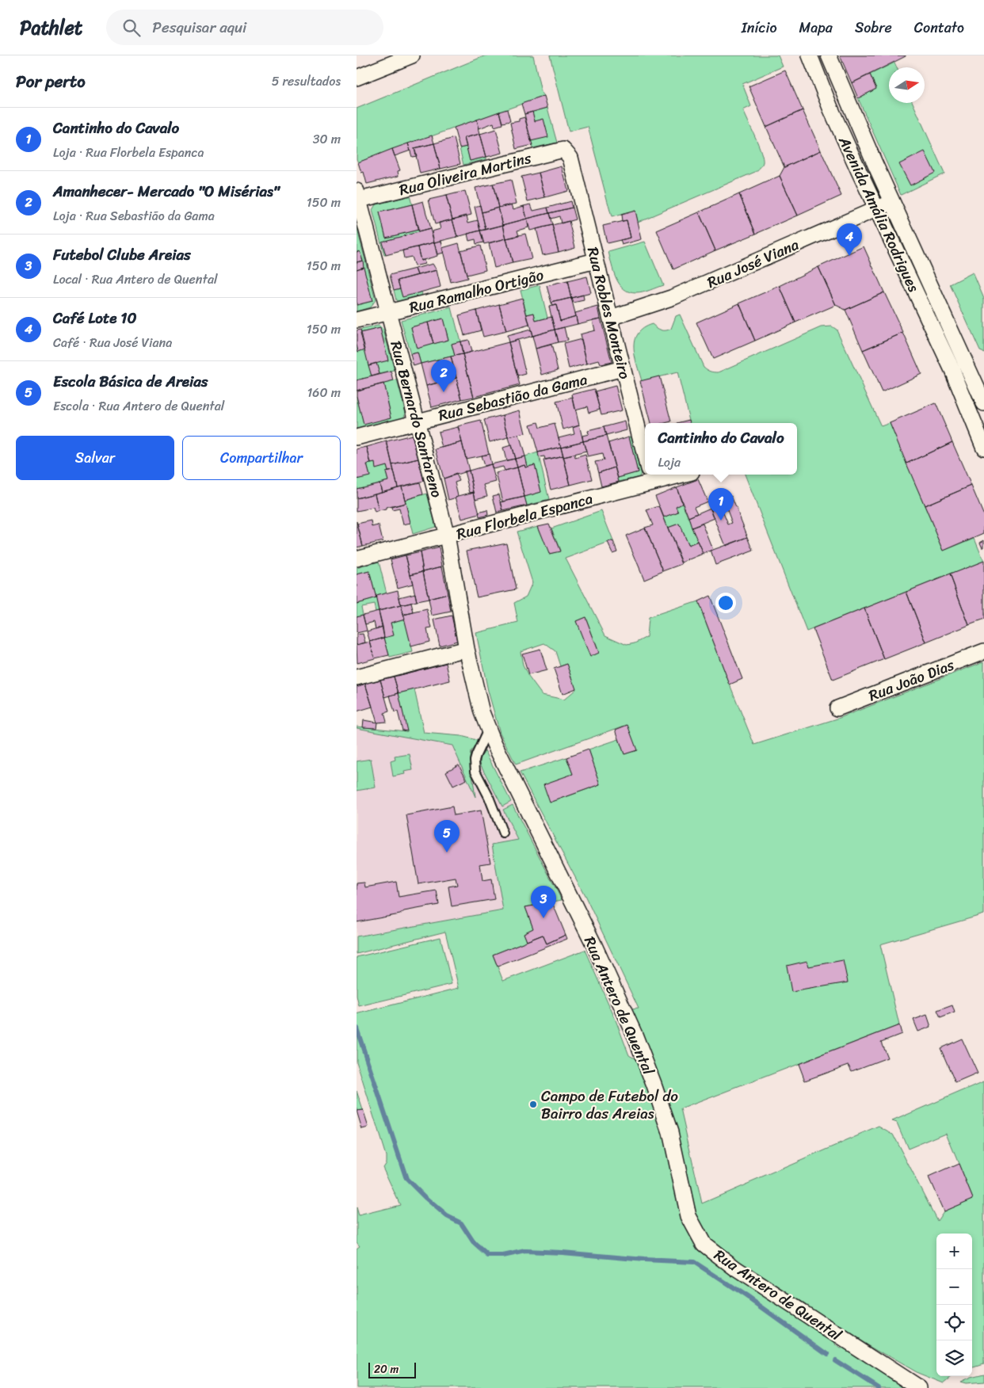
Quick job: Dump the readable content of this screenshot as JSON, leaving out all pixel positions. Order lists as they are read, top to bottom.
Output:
{
  "streets": {
    "street": [
      "Rua Oliveira Martins",
      "Avenida Amália Rodrigues",
      "Rua José Viana",
      "Rua Ramalho Ortigão",
      "Rua Robles Monteiro",
      "Rua Sebastião da Gama",
      "Rua Bernardo Santareno",
      "Rua Florbela Espanca",
      "Rua João Dias",
      "Rua Antero de Quental"
    ]
  },
  "crossings": [
    ["Rua Oliveira Martins", "Rua Robles Monteiro"],
    ["Rua Oliveira Martins", "Rua Bernardo Santareno"],
    ["Avenida Amália Rodrigues", "Rua José Viana"],
    ["Rua José Viana", "Rua Robles Monteiro"],
    ["Rua Ramalho Ortigão", "Rua Robles Monteiro"],
    ["Rua Ramalho Ortigão", "Rua Bernardo Santareno"],
    ["Rua Robles Monteiro", "Rua Sebastião da Gama"],
    ["Rua Sebastião da Gama", "Rua Bernardo Santareno"],
    ["Rua Bernardo Santareno", "Rua Florbela Espanca"],
    ["Rua Bernardo Santareno", "Rua Antero de Quental"]
  ],
  "places": ["Campo de Futebol do Bairro das Areias"],
  "scale_bar": "20 m",
  "north": "right",
  "page": {
    "header": "Pathlet",
    "search": "Pesquisar aqui",
    "nav": [
      "Início",
      "Mapa",
      "Sobre",
      "Contato"
    ],
    "heading": ["Por perto", "5 resultados"],
    "list": [
      {
        "mark": "1",
        "name": "Cantinho do Cavalo",
        "note": "Loja · Rua Florbela Espanca",
        "value": "30 m"
      },
      {
        "mark": "2",
        "name": "Amanhecer- Mercado \"O Misérias\"",
        "note": "Loja · Rua Sebastião da Gama",
        "value": "150 m"
      },
      {
        "mark": "3",
        "name": "Futebol Clube Areias",
        "note": "Local · Rua Antero de Quental",
        "value": "150 m"
      },
      {
        "mark": "4",
        "name": "Café Lote 10",
        "note": "Café · Rua José Viana",
        "value": "150 m"
      },
      {
        "mark": "5",
        "name": "Escola Básica de Areias",
        "note": "Escola · Rua Antero de Quental",
        "value": "160 m"
      }
    ],
    "pins": [
      "4",
      "2",
      "1",
      "5",
      "3"
    ],
    "popup": ["Cantinho do Cavalo", "Loja"],
    "buttons": ["Salvar", "Compartilhar"],
    "map_buttons": ["+", "−"],
    "scale": "20 m"
  }
}
